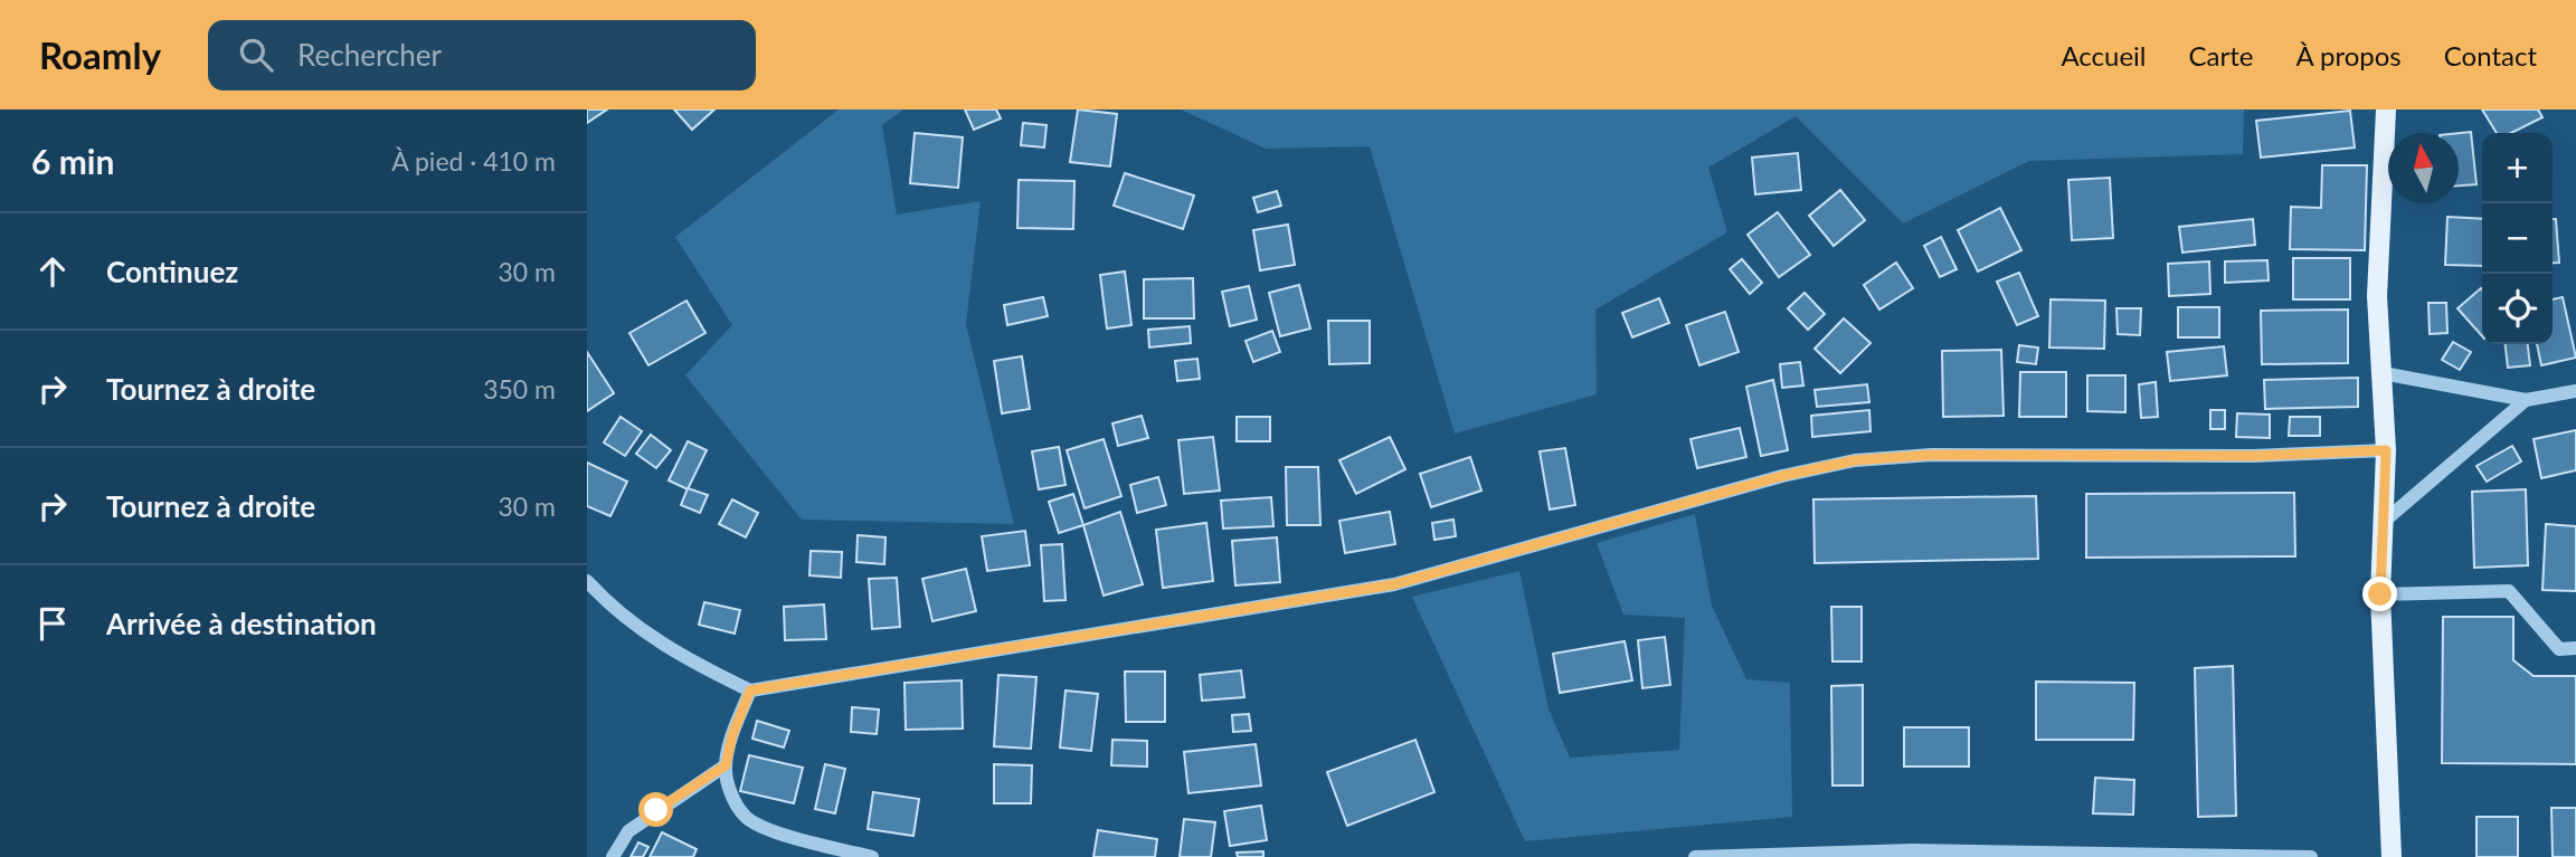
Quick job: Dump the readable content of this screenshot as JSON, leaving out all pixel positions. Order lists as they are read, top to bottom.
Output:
{
  "north": "top",
  "page": {
    "header": "Roamly",
    "search": "Rechercher",
    "nav": [
      "Accueil",
      "Carte",
      "À propos",
      "Contact"
    ],
    "heading": ["6 min", "À pied · 410 m"],
    "map_buttons": ["+", "−"],
    "list": [
      ["Continuez", "30 m"],
      ["Tournez à droite", "350 m"],
      ["Tournez à droite", "30 m"],
      "Arrivée à destination"
    ]
  }
}
